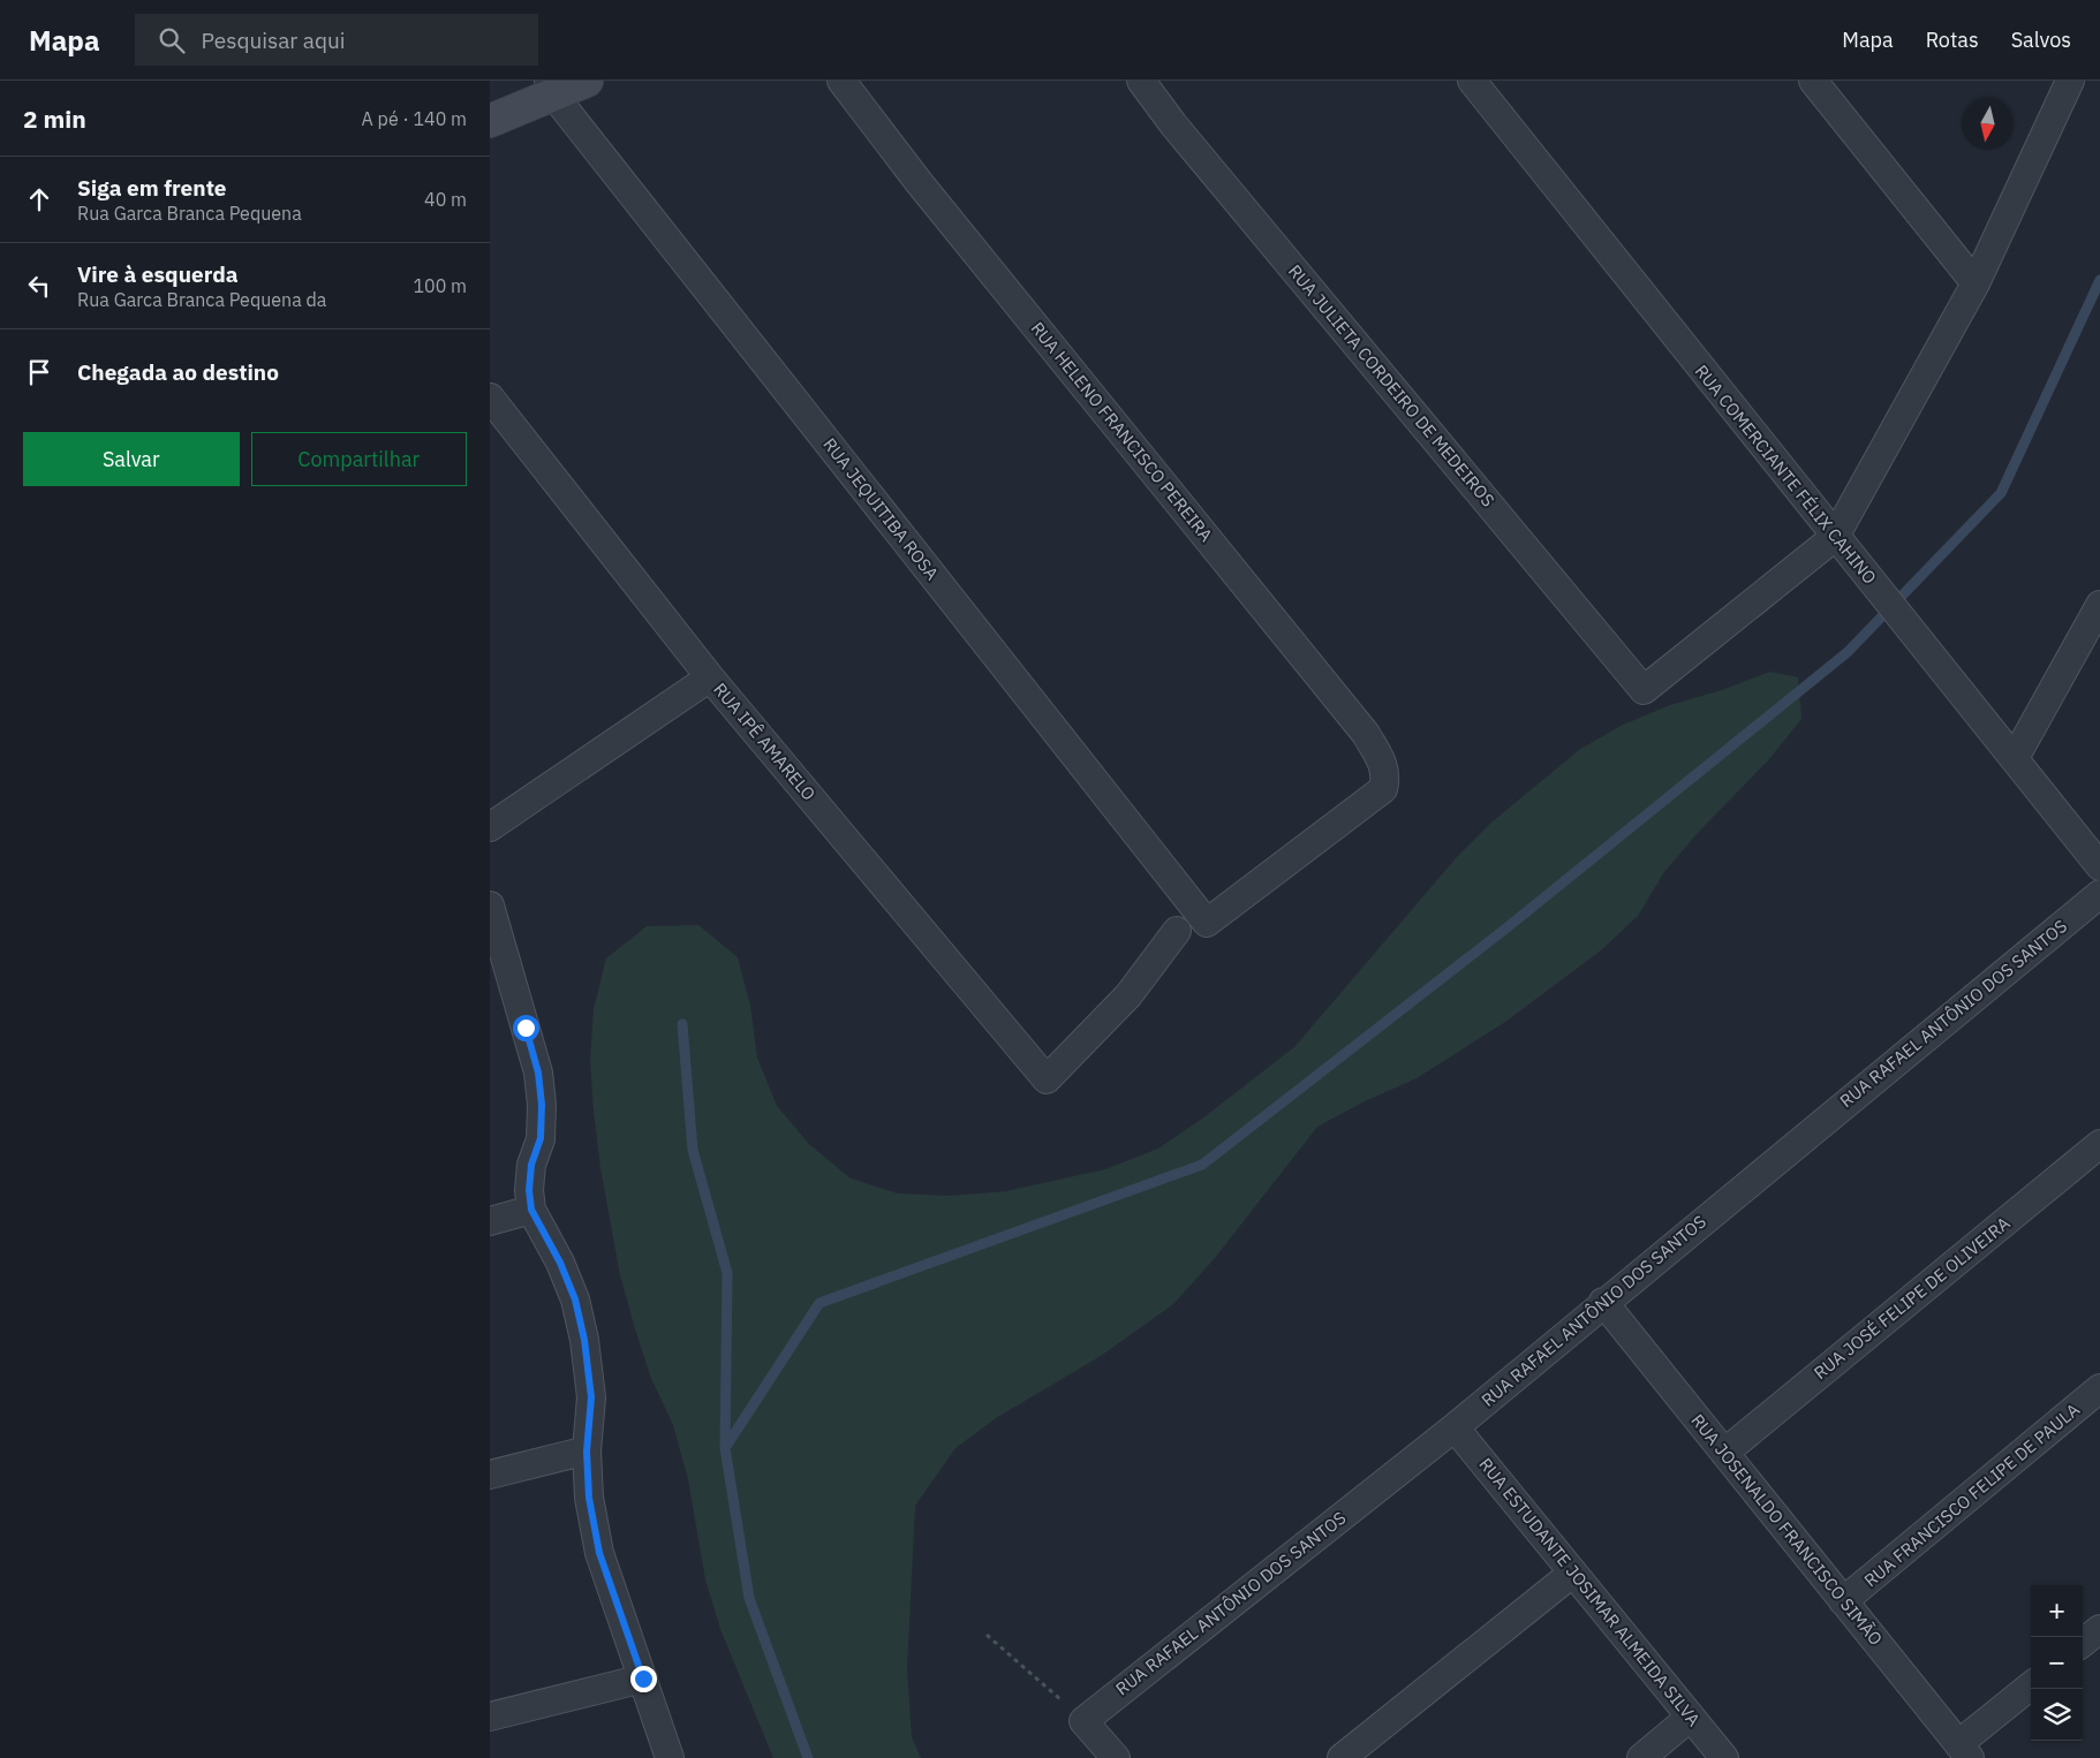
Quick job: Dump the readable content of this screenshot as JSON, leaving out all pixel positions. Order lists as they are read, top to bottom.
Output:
{
  "streets": {
    "street": [
      "RUA JULIETA CORDEIRO DE MEDEIROS",
      "RUA HELENO FRANCISCO PEREIRA",
      "RUA COMERCIANTE FÉLIX CAHINO",
      "RUA JEQUITIBA ROSA",
      "RUA IPÊ AMARELO",
      "RUA RAFAEL ANTÔNIO DOS SANTOS",
      "RUA JOSÉ FELIPE DE OLIVEIRA",
      "RUA FRANCISCO FELIPE DE PAULA",
      "RUA JOSENALDO FRANCISCO SIMÃO",
      "RUA ESTUDANTE JOSIMAR ALMEIDA SILVA"
    ]
  },
  "crossings": [
    ["RUA JULIETA CORDEIRO DE MEDEIROS", "RUA COMERCIANTE FÉLIX CAHINO"],
    ["RUA HELENO FRANCISCO PEREIRA", "RUA JEQUITIBA ROSA"],
    ["RUA RAFAEL ANTÔNIO DOS SANTOS", "RUA JOSENALDO FRANCISCO SIMÃO"],
    ["RUA RAFAEL ANTÔNIO DOS SANTOS", "RUA ESTUDANTE JOSIMAR ALMEIDA SILVA"],
    ["RUA JOSÉ FELIPE DE OLIVEIRA", "RUA JOSENALDO FRANCISCO SIMÃO"],
    ["RUA FRANCISCO FELIPE DE PAULA", "RUA JOSENALDO FRANCISCO SIMÃO"]
  ],
  "north": "bottom",
  "page": {
    "header": "Mapa",
    "search": "Pesquisar aqui",
    "nav": ["Mapa", "Rotas", "Salvos"],
    "heading": ["2 min", "A pé · 140 m"],
    "list": [
      ["Siga em frente", "Rua Garca Branca Pequena", "40 m"],
      ["Vire à esquerda", "Rua Garca Branca Pequena da", "100 m"],
      "Chegada ao destino"
    ],
    "buttons": ["Salvar", "Compartilhar"],
    "map_buttons": ["+", "−"]
  }
}
